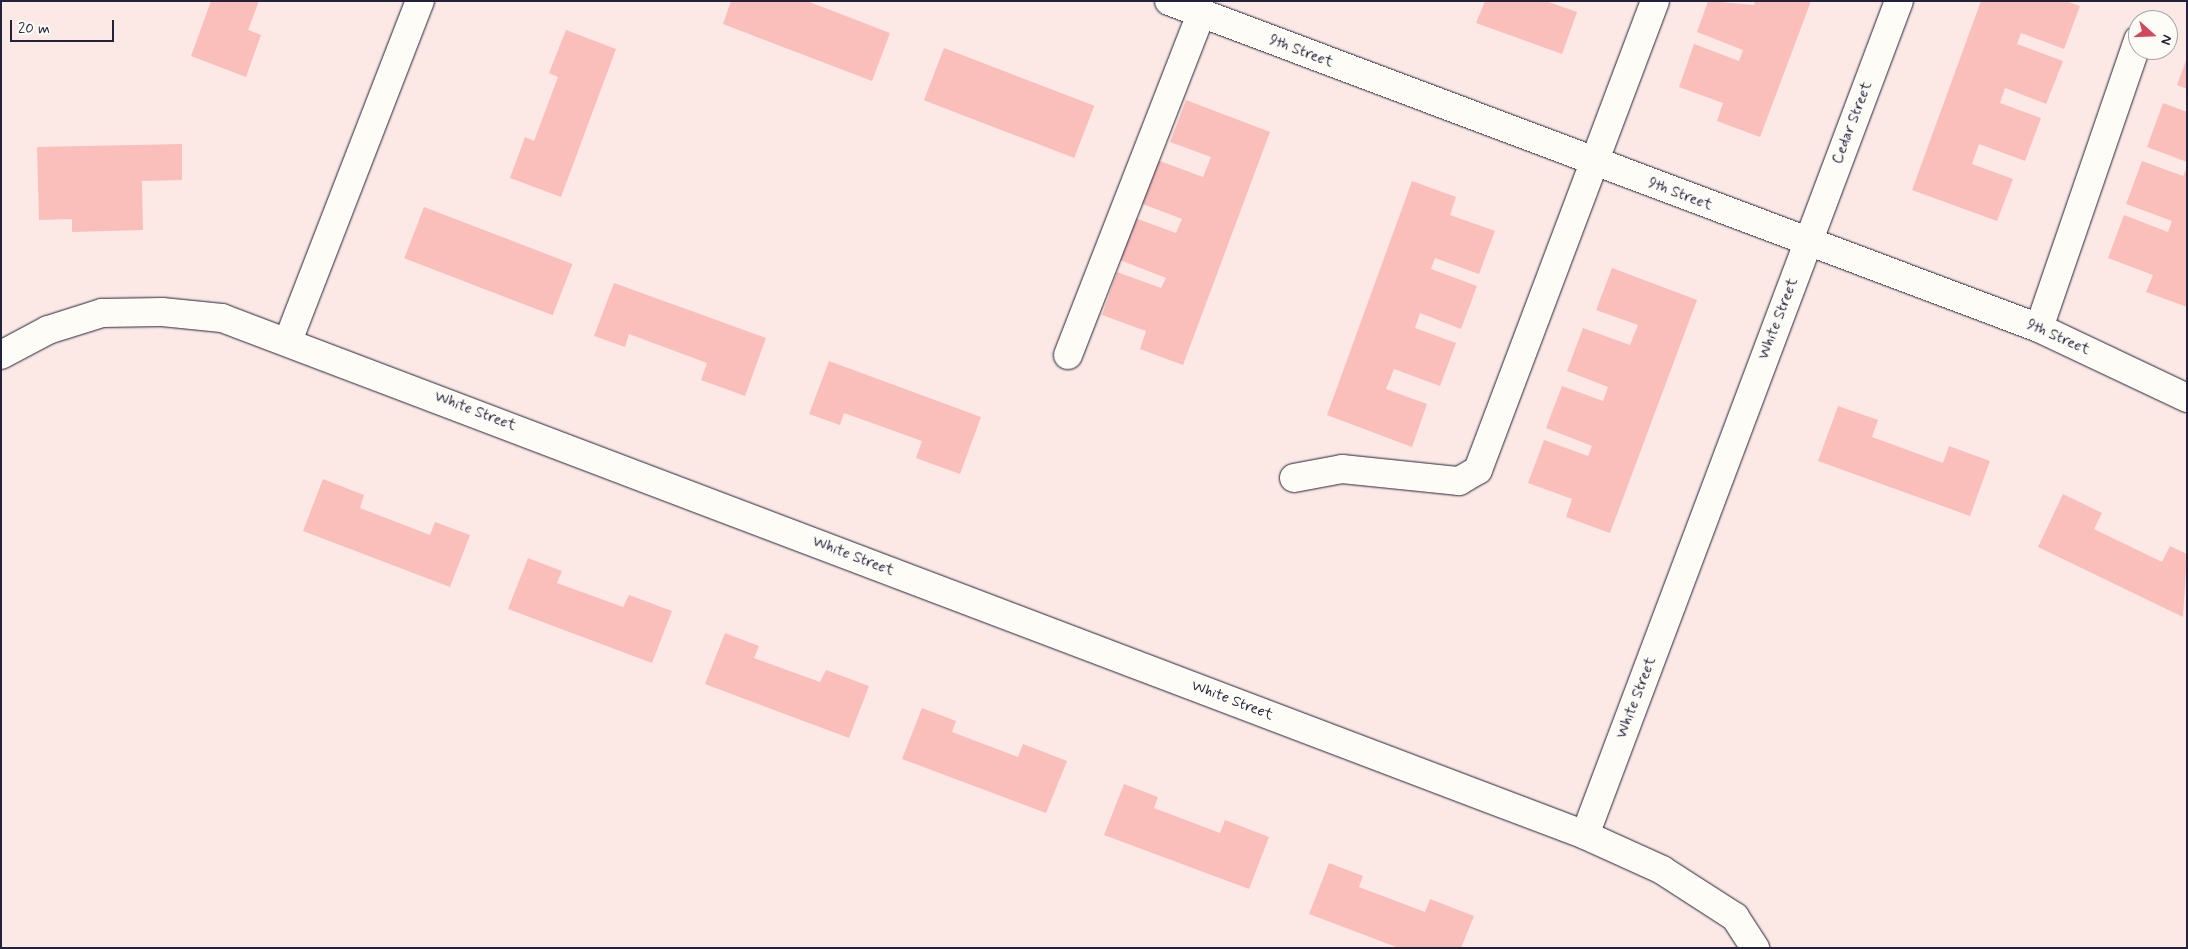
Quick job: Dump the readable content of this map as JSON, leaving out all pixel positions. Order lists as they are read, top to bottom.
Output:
{
  "streets": {
    "street": ["9th Street", "Cedar Street", "White Street"]
  },
  "crossings": [
    ["9th Street", "Cedar Street"],
    ["9th Street", "White Street"],
    ["Cedar Street", "White Street"]
  ],
  "scale_bar": "20 m",
  "north": "right"
}
